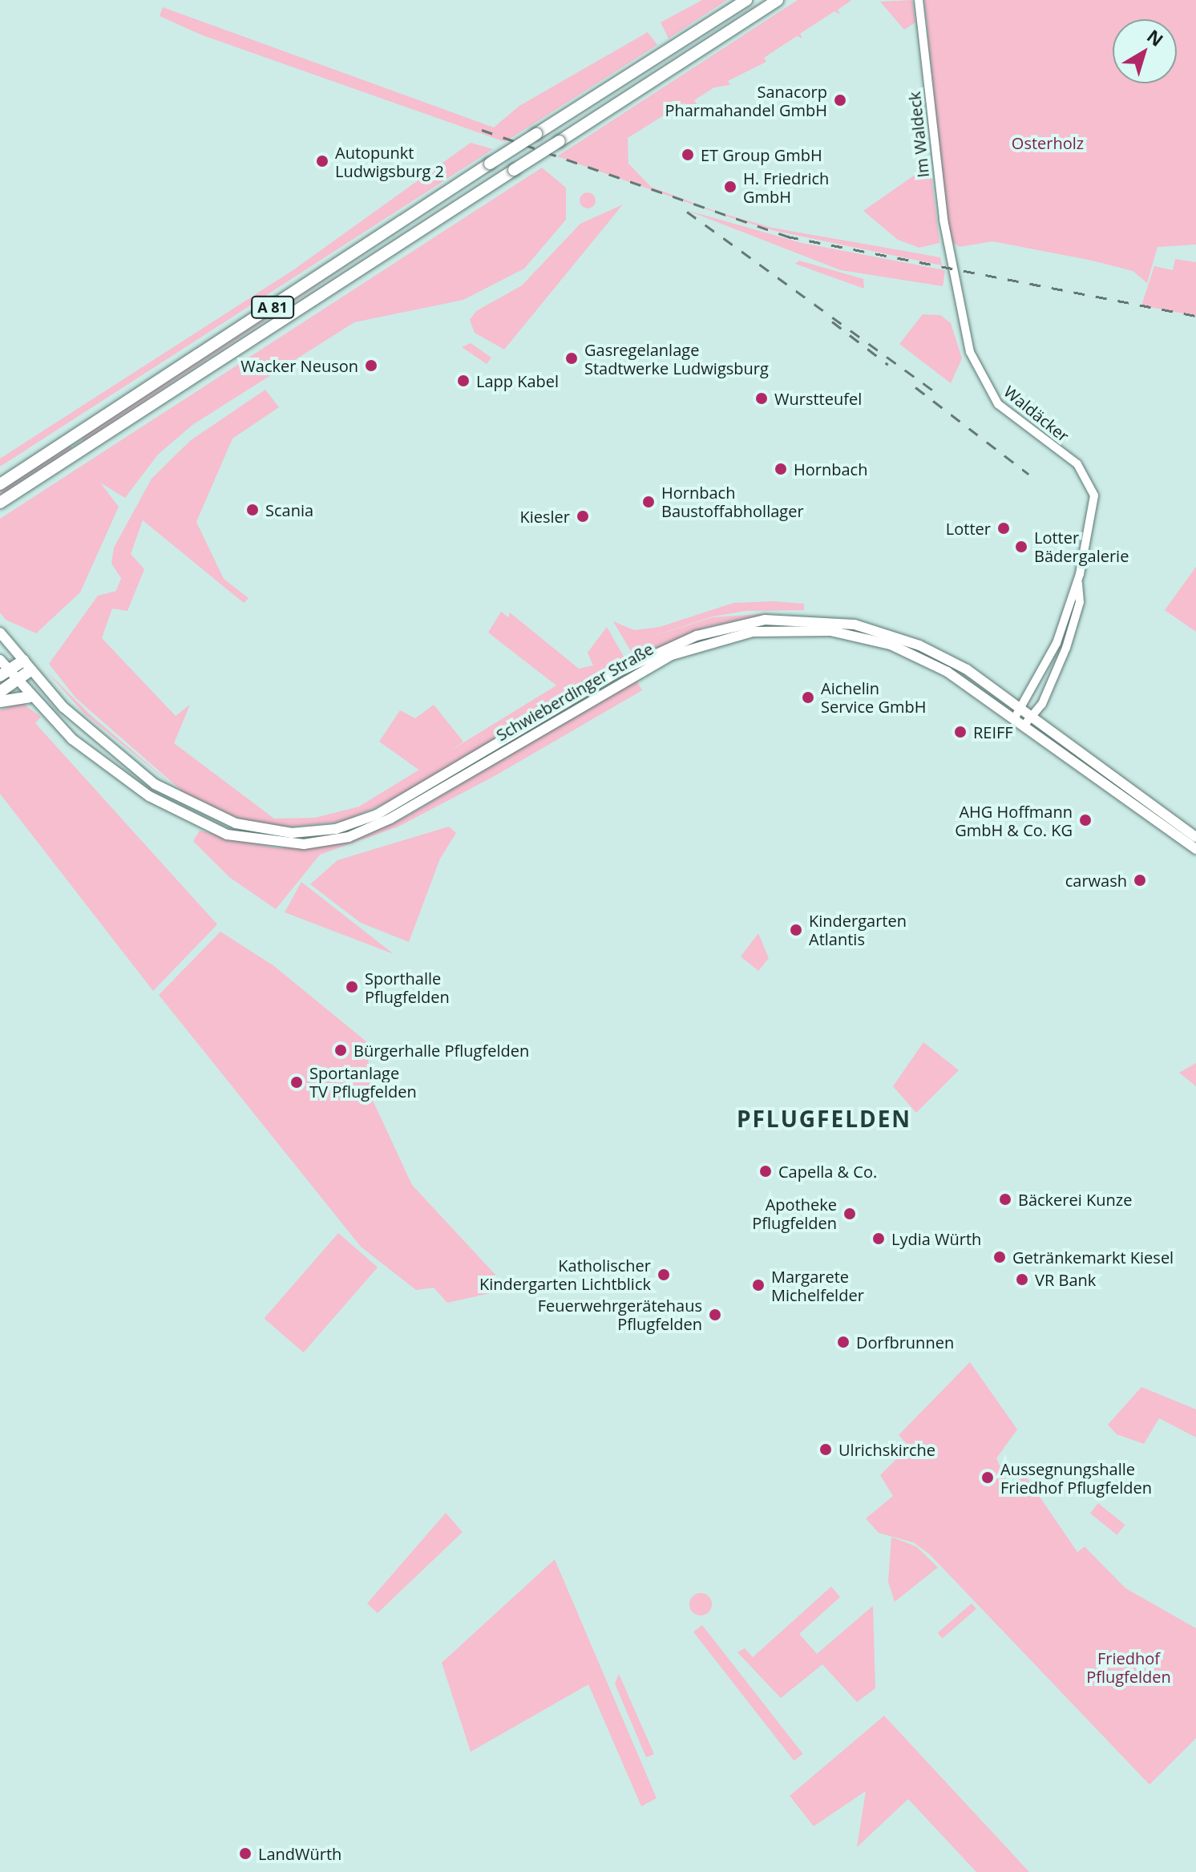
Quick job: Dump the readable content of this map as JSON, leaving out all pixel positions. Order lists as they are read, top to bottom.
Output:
{
  "streets": {
    "highway": ["A 81"],
    "main road": ["Schwieberdinger Straße"],
    "street": ["Im Waldeck", "Waldäcker"]
  },
  "crossings": [
    ["Im Waldeck", "Waldäcker"],
    ["Waldäcker", "Schwieberdinger Straße"]
  ],
  "districts": ["PFLUGFELDEN"],
  "parks": ["Osterholz", "Friedhof Pflugfelden"],
  "places": [
    "Sanacorp Pharmahandel GmbH",
    "ET Group GmbH",
    "Autopunkt Ludwigsburg 2",
    "H. Friedrich GmbH",
    "Gasregelanlage Stadtwerke Ludwigsburg",
    "Wacker Neuson",
    "Lapp Kabel",
    "Wurstteufel",
    "Hornbach",
    "Hornbach Baustoffabhollager",
    "Scania",
    "Kiesler",
    "Lotter",
    "Lotter Bädergalerie",
    "Aichelin Service GmbH",
    "REIFF",
    "AHG Hoffmann GmbH & Co. KG",
    "carwash",
    "Kindergarten Atlantis",
    "Sporthalle Pflugfelden",
    "Bürgerhalle Pflugfelden",
    "Sportanlage TV Pflugfelden",
    "Capella & Co.",
    "Bäckerei Kunze",
    "Apotheke Pflugfelden",
    "Lydia Würth",
    "Getränkemarkt Kiesel",
    "Katholischer Kindergarten Lichtblick",
    "VR Bank",
    "Margarete Michelfelder",
    "Feuerwehrgerätehaus Pflugfelden",
    "Dorfbrunnen",
    "Ulrichskirche",
    "Aussegnungshalle Friedhof Pflugfelden",
    "LandWürth"
  ],
  "north": "top right"
}
